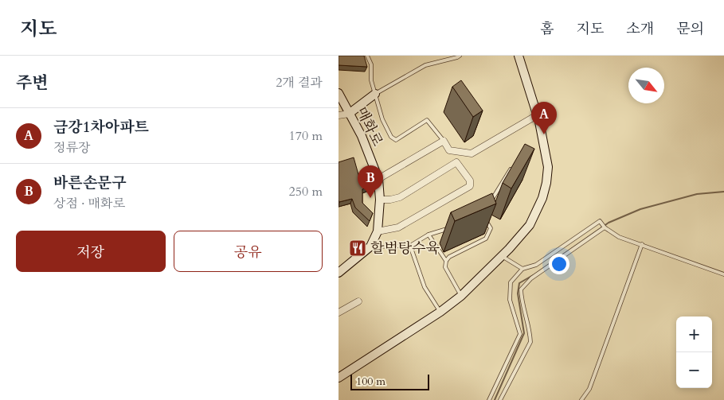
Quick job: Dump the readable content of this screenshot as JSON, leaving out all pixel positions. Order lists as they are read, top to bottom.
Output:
{
  "streets": {
    "street": ["매화로"]
  },
  "places": {
    "restaurant": ["할범탕수육"]
  },
  "scale_bar": "100 m",
  "north": "bottom right",
  "page": {
    "header": "지도",
    "nav": [
      "홈",
      "지도",
      "소개",
      "문의"
    ],
    "heading": ["주변", "2개 결과"],
    "pins": ["A", "B"],
    "list": [
      {
        "mark": "A",
        "name": "금강1차아파트",
        "note": "정류장",
        "value": "170 m"
      },
      {
        "mark": "B",
        "name": "바른손문구",
        "note": "상점 · 매화로",
        "value": "250 m"
      }
    ],
    "buttons": ["저장", "공유"],
    "map_buttons": ["+", "−"],
    "scale": "100 m"
  }
}
